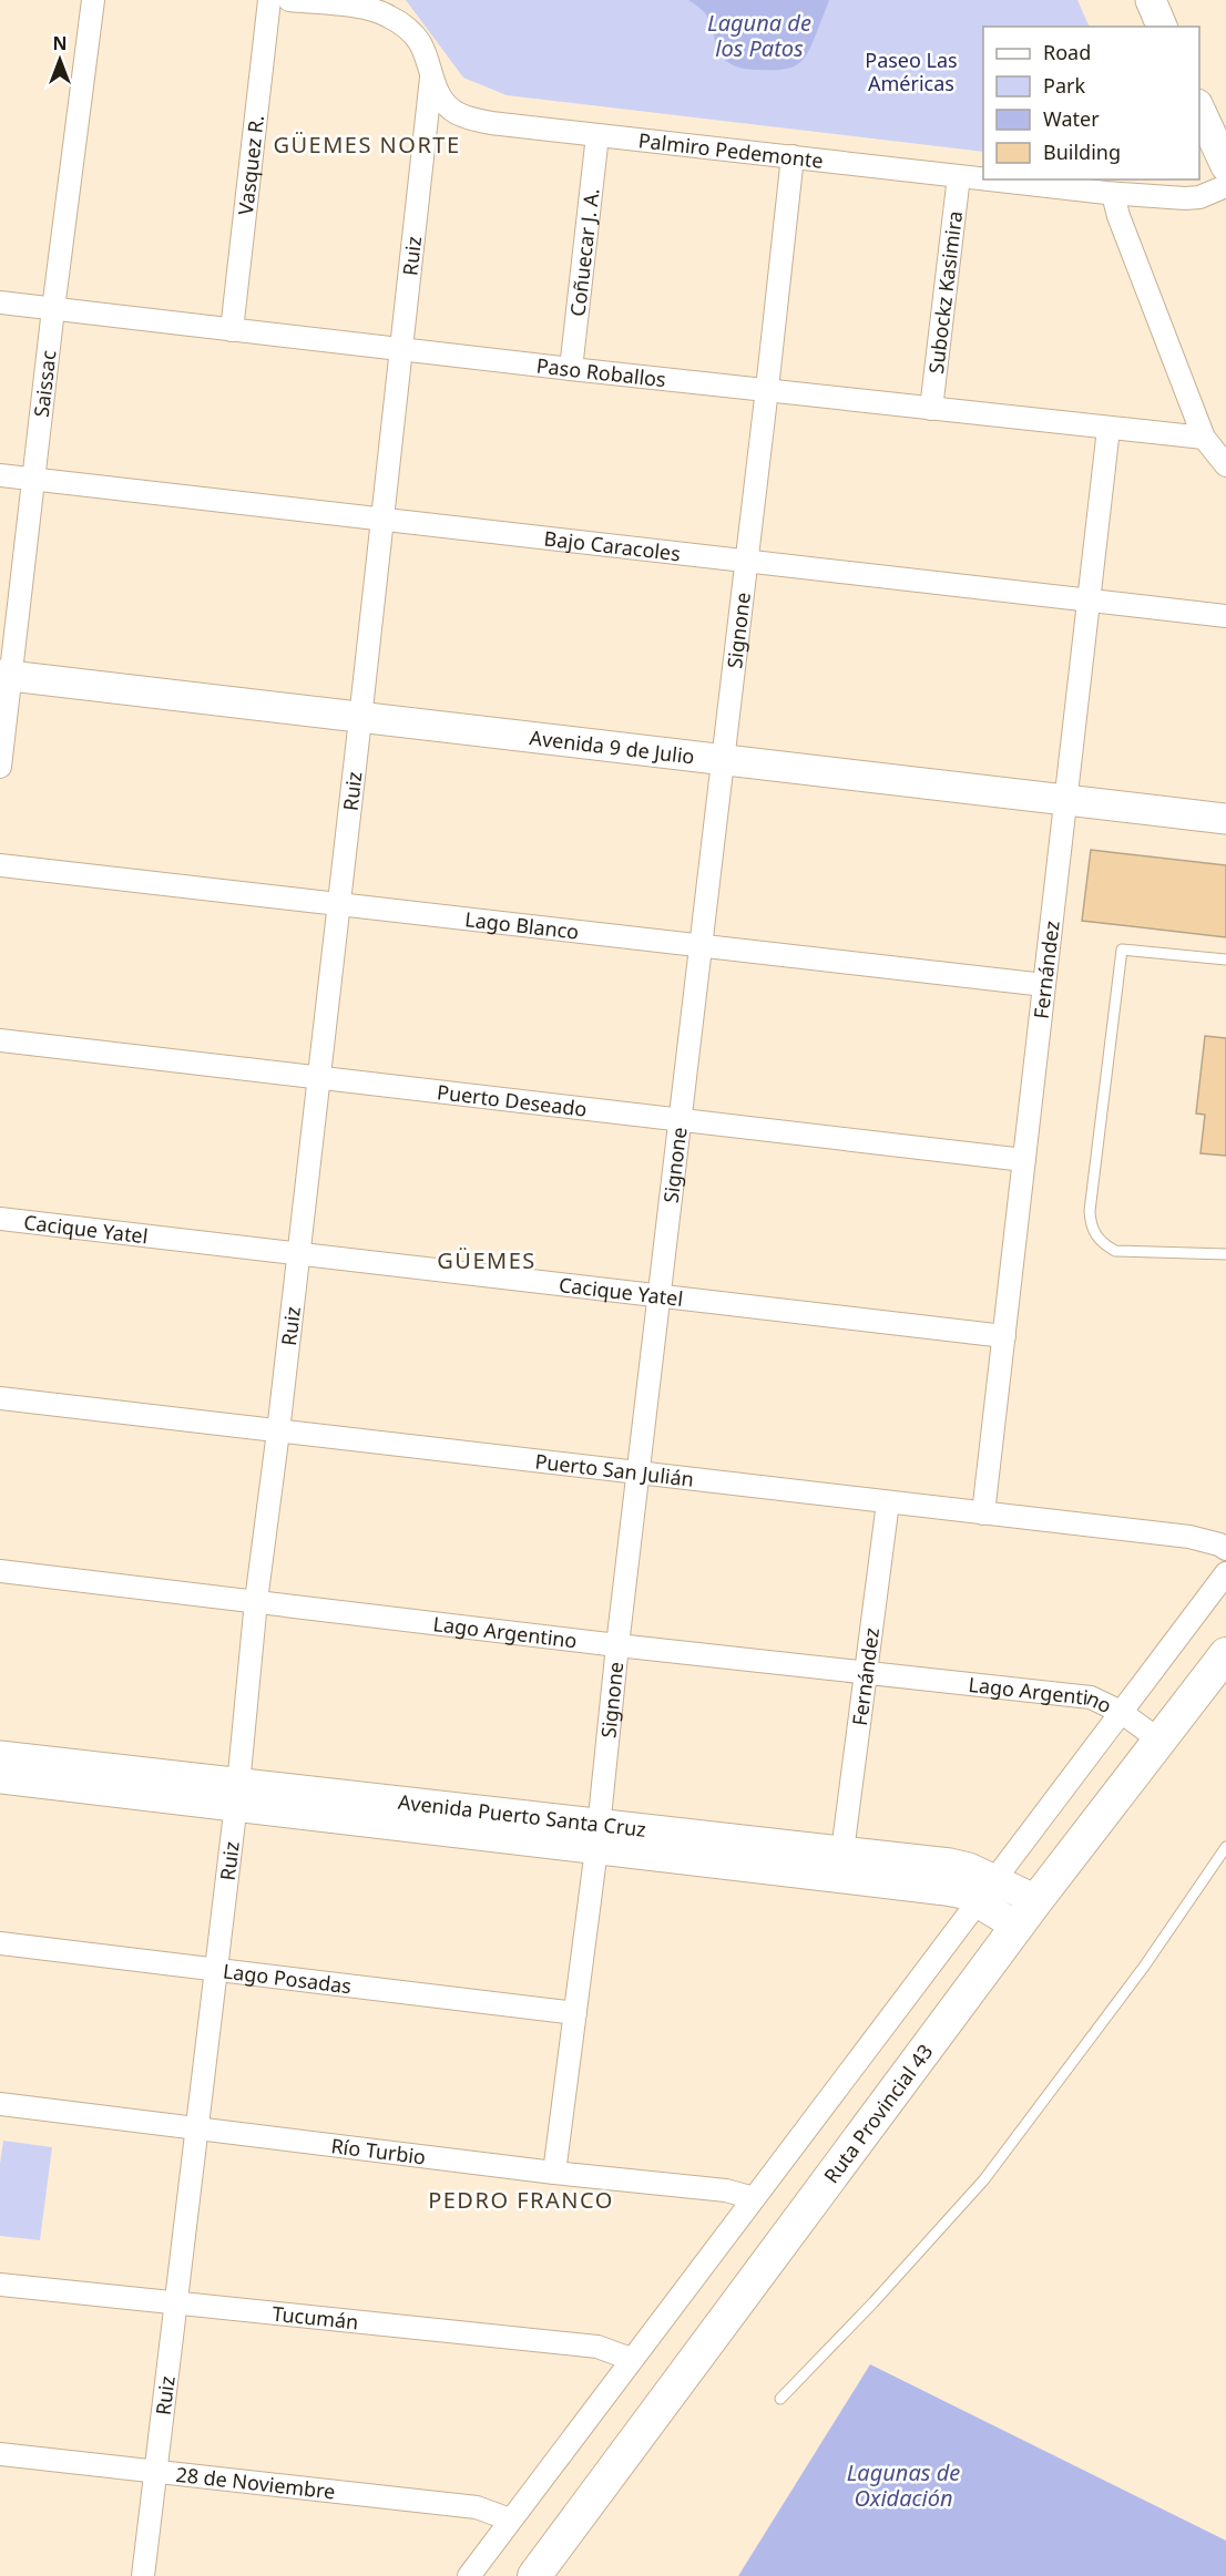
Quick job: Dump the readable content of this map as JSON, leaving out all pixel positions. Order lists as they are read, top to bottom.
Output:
{
  "streets": {
    "main road": ["Ruta Provincial 43"],
    "street": [
      "Palmiro Pedemonte",
      "Vasquez R.",
      "Coñuecar J. A.",
      "Ruiz",
      "Subockz Kasimira",
      "Paso Roballos",
      "Saissac",
      "Bajo Caracoles",
      "Signone",
      "Avenida 9 de Julio",
      "Lago Blanco",
      "Fernández",
      "Puerto Deseado",
      "Cacique Yatel",
      "Puerto San Julián",
      "Lago Argentino",
      "Avenida Puerto Santa Cruz",
      "Lago Posadas",
      "Río Turbio",
      "Tucumán",
      "28 de Noviembre"
    ]
  },
  "crossings": [
    ["Palmiro Pedemonte", "Coñuecar J. A."],
    ["Palmiro Pedemonte", "Ruiz"],
    ["Palmiro Pedemonte", "Subockz Kasimira"],
    ["Palmiro Pedemonte", "Signone"],
    ["Vasquez R.", "Paso Roballos"],
    ["Coñuecar J. A.", "Paso Roballos"],
    ["Ruiz", "Paso Roballos"],
    ["Ruiz", "Bajo Caracoles"],
    ["Ruiz", "Avenida 9 de Julio"],
    ["Ruiz", "Lago Blanco"],
    ["Ruiz", "Puerto Deseado"],
    ["Ruiz", "Cacique Yatel"],
    ["Ruiz", "Puerto San Julián"],
    ["Ruiz", "Lago Argentino"],
    ["Ruiz", "Avenida Puerto Santa Cruz"],
    ["Ruiz", "Lago Posadas"],
    ["Ruiz", "Río Turbio"],
    ["Ruiz", "Tucumán"],
    ["Ruiz", "28 de Noviembre"],
    ["Subockz Kasimira", "Paso Roballos"],
    ["Paso Roballos", "Saissac"],
    ["Paso Roballos", "Signone"],
    ["Paso Roballos", "Fernández"],
    ["Saissac", "Bajo Caracoles"],
    ["Saissac", "Avenida 9 de Julio"],
    ["Bajo Caracoles", "Signone"],
    ["Bajo Caracoles", "Fernández"],
    ["Signone", "Avenida 9 de Julio"],
    ["Signone", "Lago Blanco"],
    ["Signone", "Puerto Deseado"],
    ["Signone", "Cacique Yatel"],
    ["Signone", "Puerto San Julián"],
    ["Signone", "Lago Argentino"],
    ["Signone", "Avenida Puerto Santa Cruz"],
    ["Signone", "Lago Posadas"],
    ["Signone", "Río Turbio"],
    ["Avenida 9 de Julio", "Fernández"],
    ["Lago Blanco", "Fernández"],
    ["Fernández", "Puerto Deseado"],
    ["Fernández", "Cacique Yatel"],
    ["Fernández", "Puerto San Julián"],
    ["Fernández", "Lago Argentino"],
    ["Fernández", "Avenida Puerto Santa Cruz"],
    ["Lago Argentino", "Ruta Provincial 43"],
    ["Avenida Puerto Santa Cruz", "Ruta Provincial 43"]
  ],
  "districts": ["GÜEMES NORTE", "GÜEMES", "PEDRO FRANCO"],
  "water": ["Laguna de los Patos", "Lagunas de Oxidación"],
  "parks": ["Paseo Las Américas"],
  "legend": [
    "Road",
    "Park",
    "Water",
    "Building"
  ],
  "north": "top"
}
